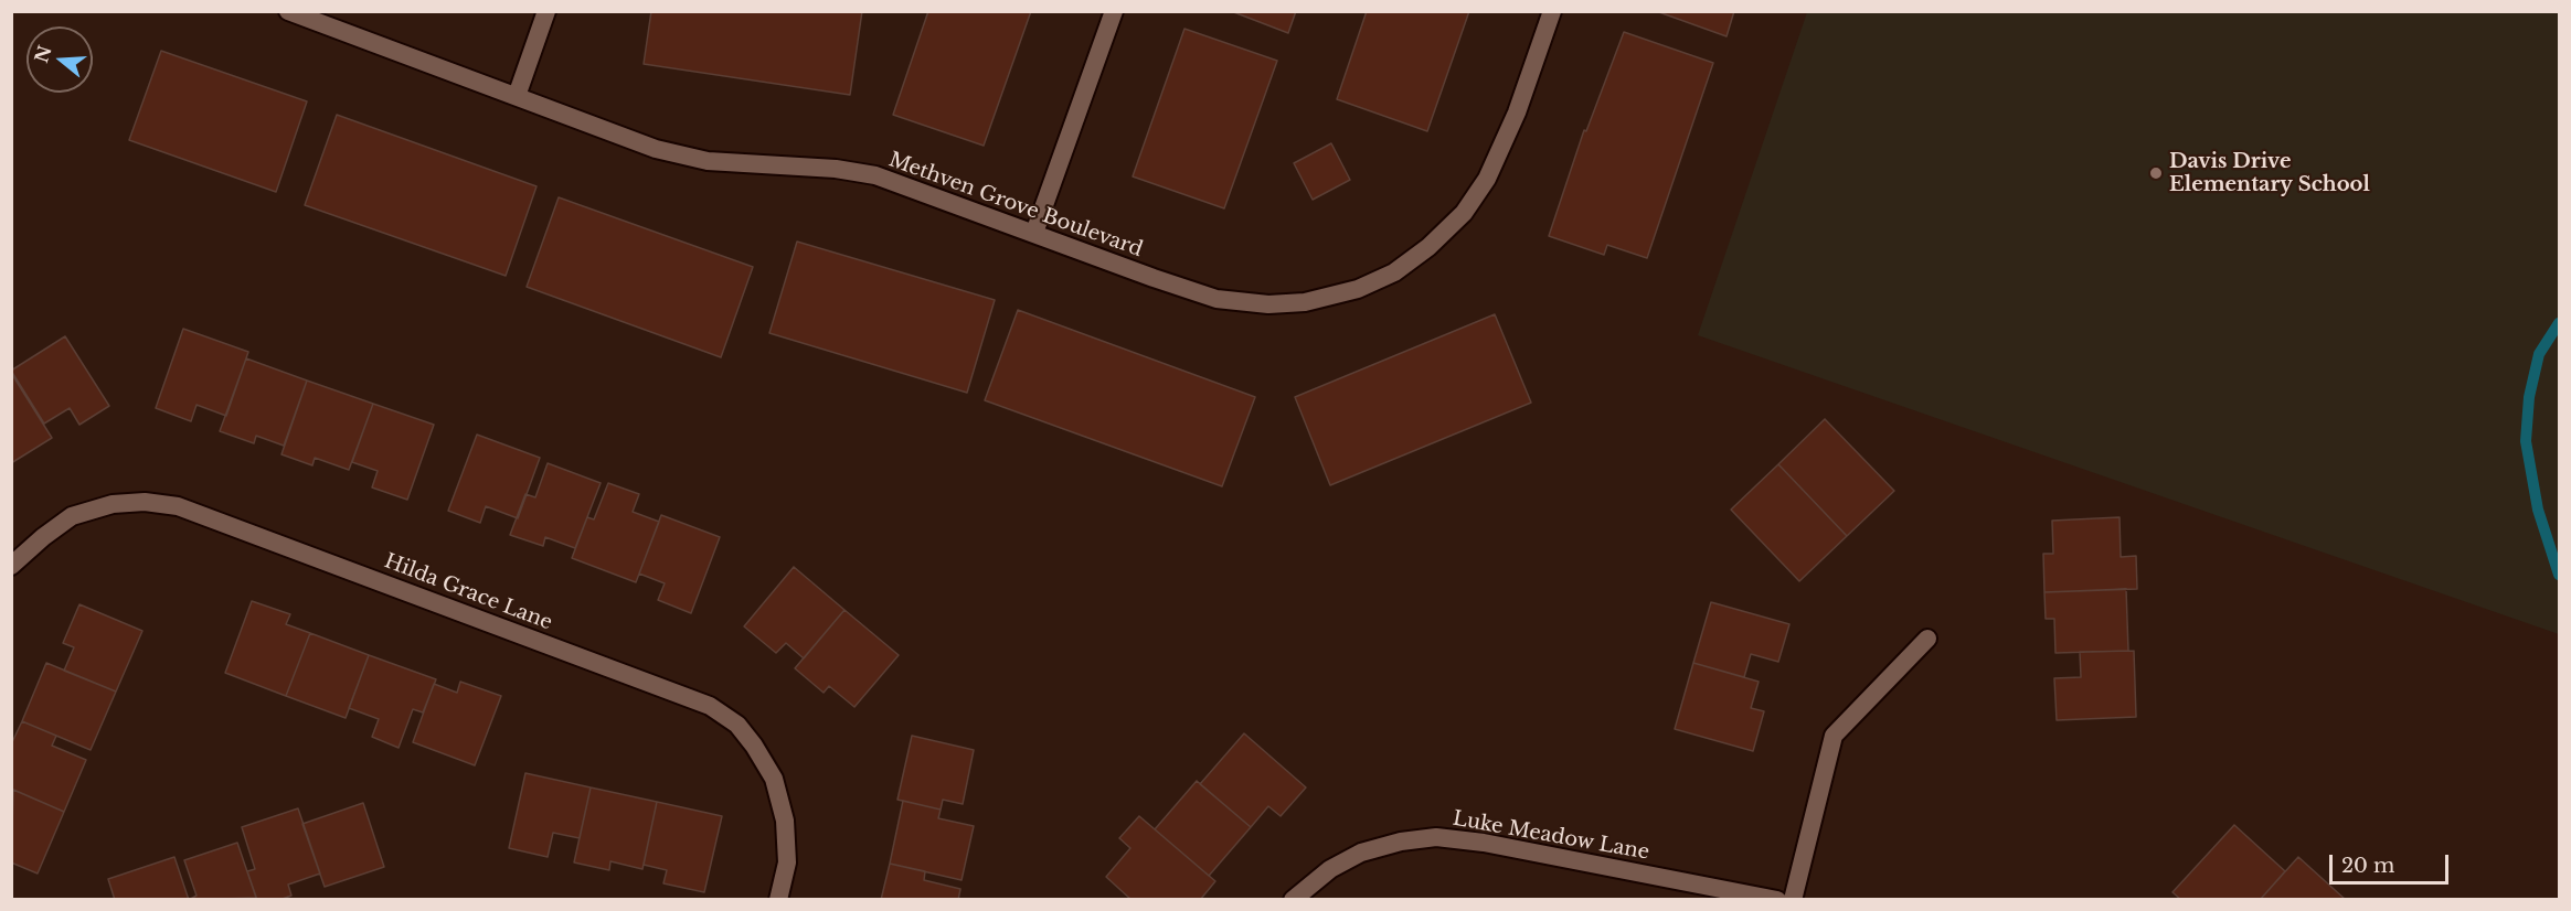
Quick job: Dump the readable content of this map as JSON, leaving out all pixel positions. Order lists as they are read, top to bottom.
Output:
{
  "streets": {
    "street": ["Methven Grove Boulevard", "Hilda Grace Lane", "Luke Meadow Lane"]
  },
  "places": ["Davis Drive Elementary School"],
  "scale_bar": "20 m",
  "north": "left"
}
